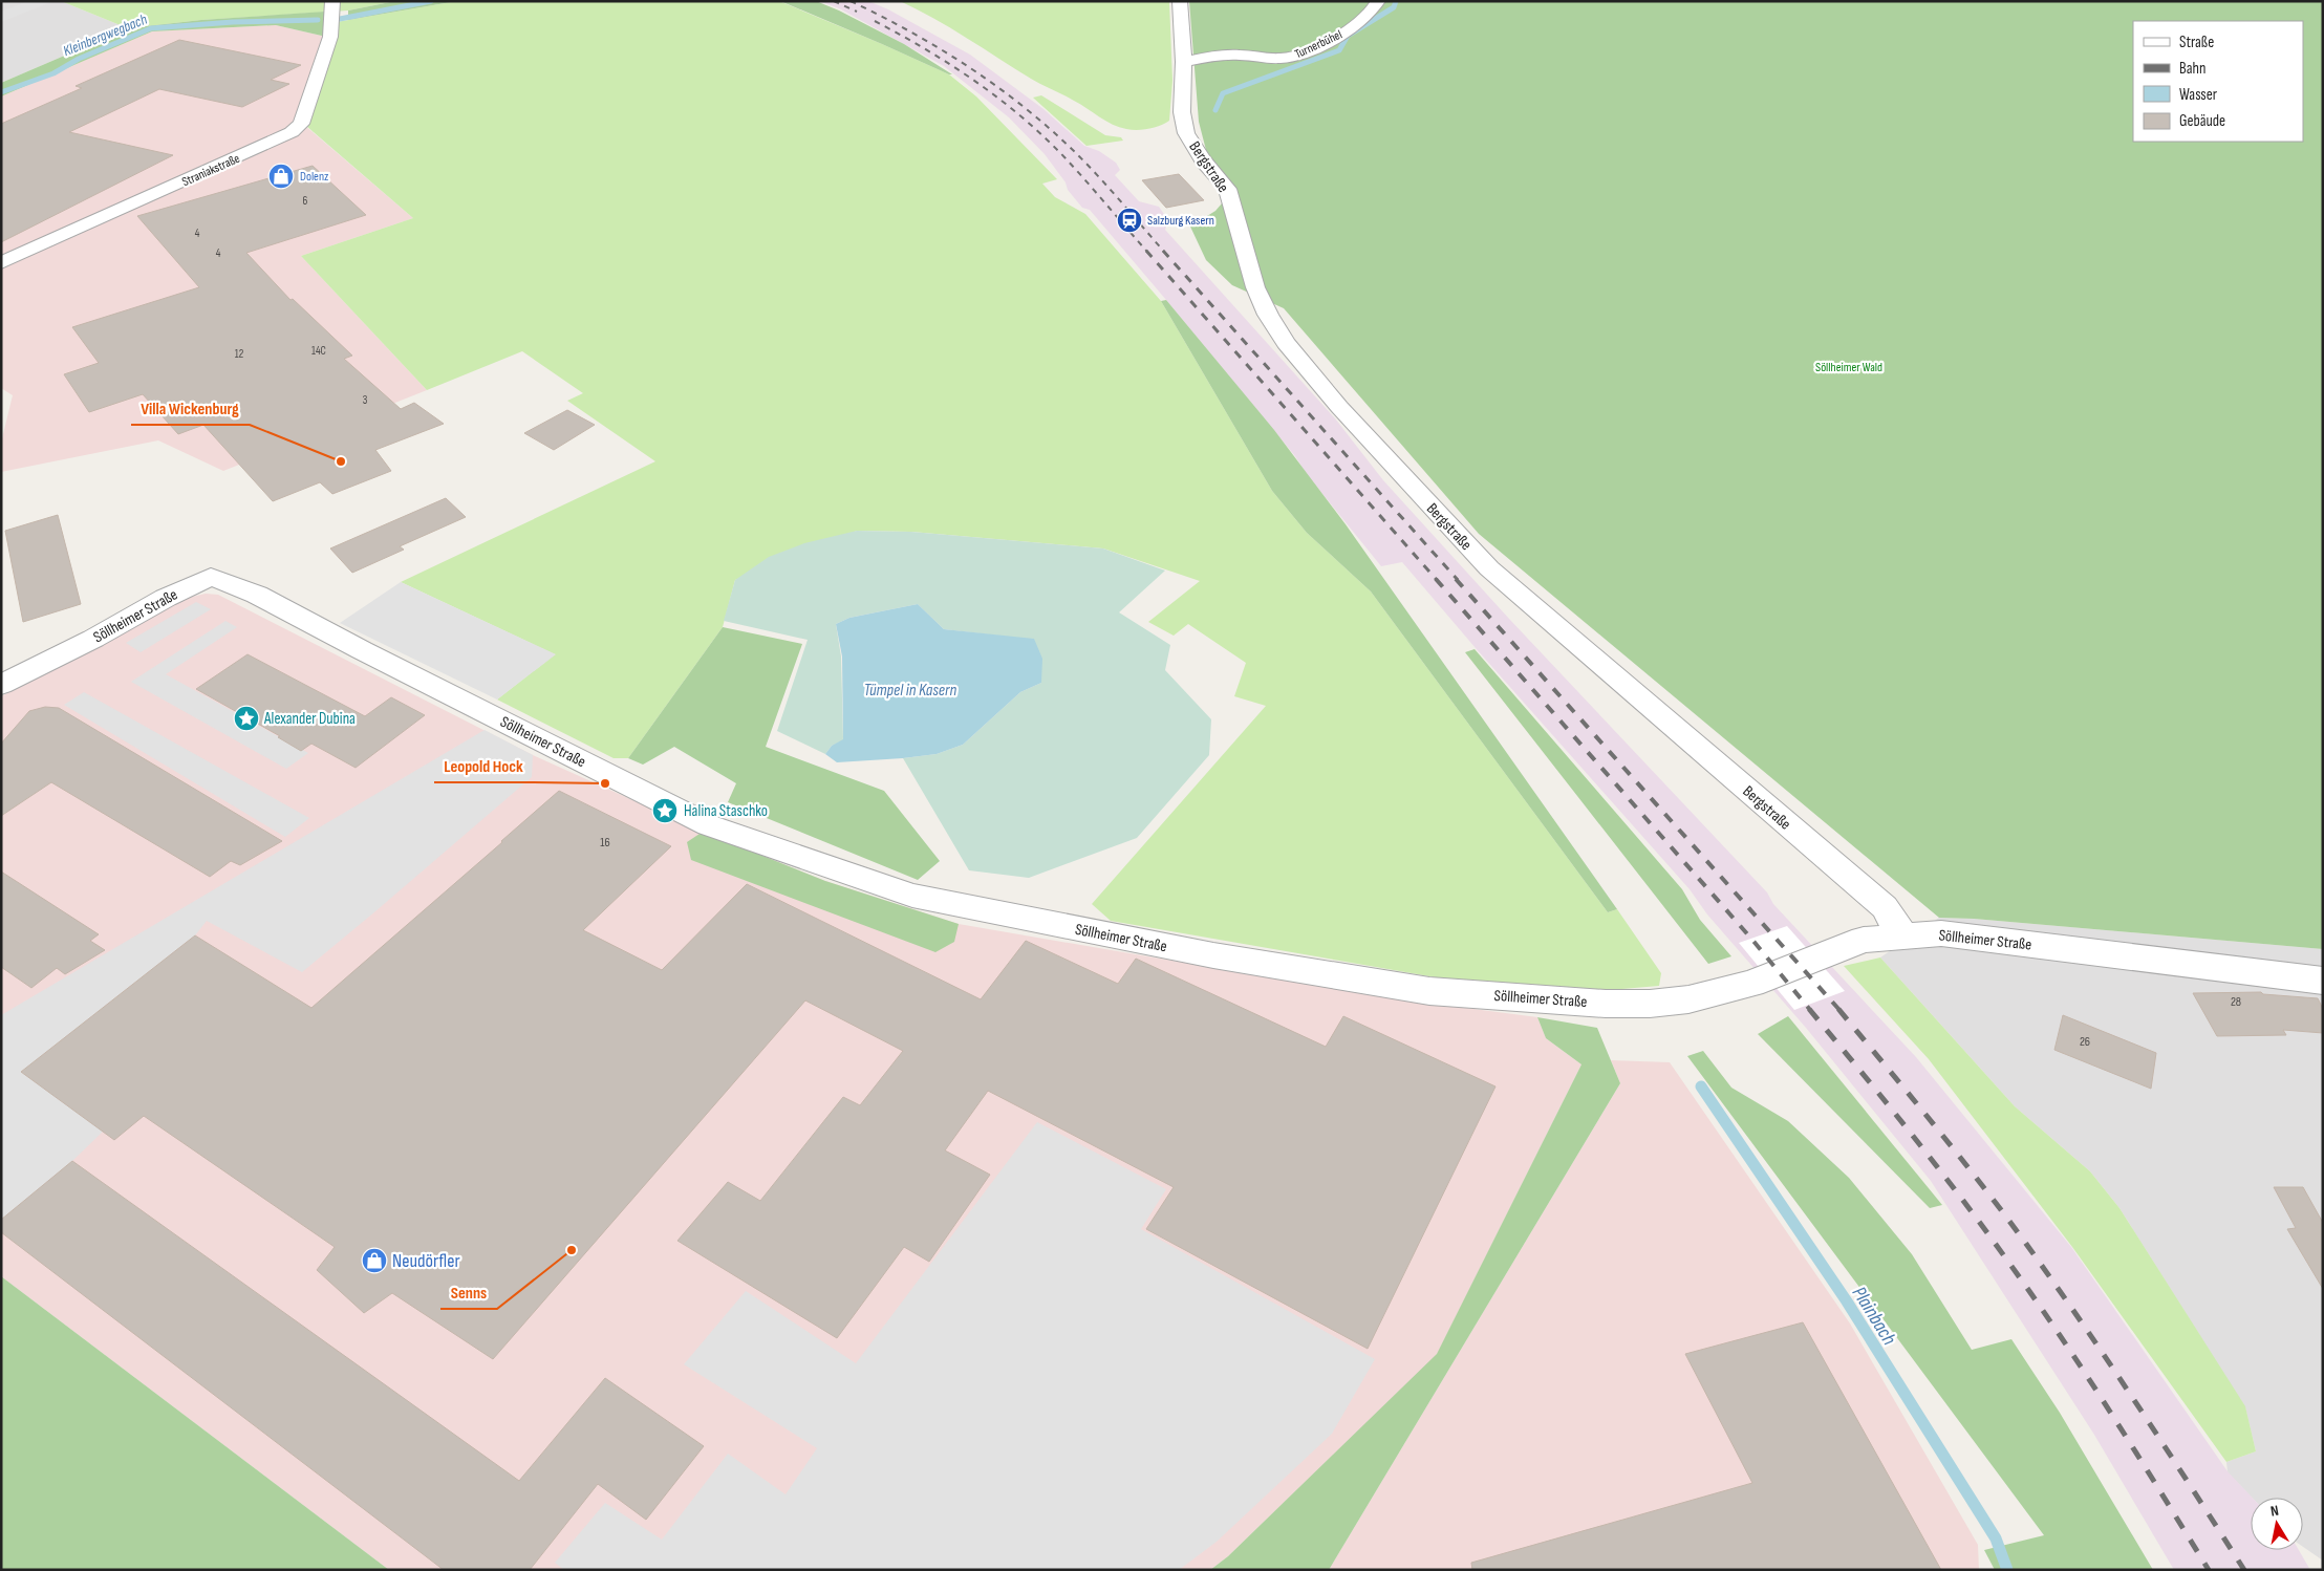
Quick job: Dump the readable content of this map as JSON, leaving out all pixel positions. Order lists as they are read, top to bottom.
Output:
{
  "streets": {
    "street": [
      "Turnerbühel",
      "Bergstraße",
      "Straniakstraße",
      "Söllheimer Straße"
    ]
  },
  "crossings": [
    ["Turnerbühel", "Bergstraße"],
    ["Bergstraße", "Söllheimer Straße"]
  ],
  "water": ["Kleinbergwegbach", "Tümpel in Kasern", "Plainbach"],
  "parks": ["Söllheimer Wald"],
  "places": {
    "shop": ["Dolenz", "Neudörfler"],
    "station": ["Salzburg Kasern"],
    "other": ["Villa Wickenburg", "Leopold Hock", "Senns"],
    "place": ["Alexander Dubina", "Halina Staschko"]
  },
  "house_numbers": [
    "6",
    "4",
    "4",
    "14C",
    "12",
    "3",
    "16",
    "28",
    "26"
  ],
  "legend": [
    "Straße",
    "Bahn",
    "Wasser",
    "Gebäude"
  ],
  "north": "top"
}
